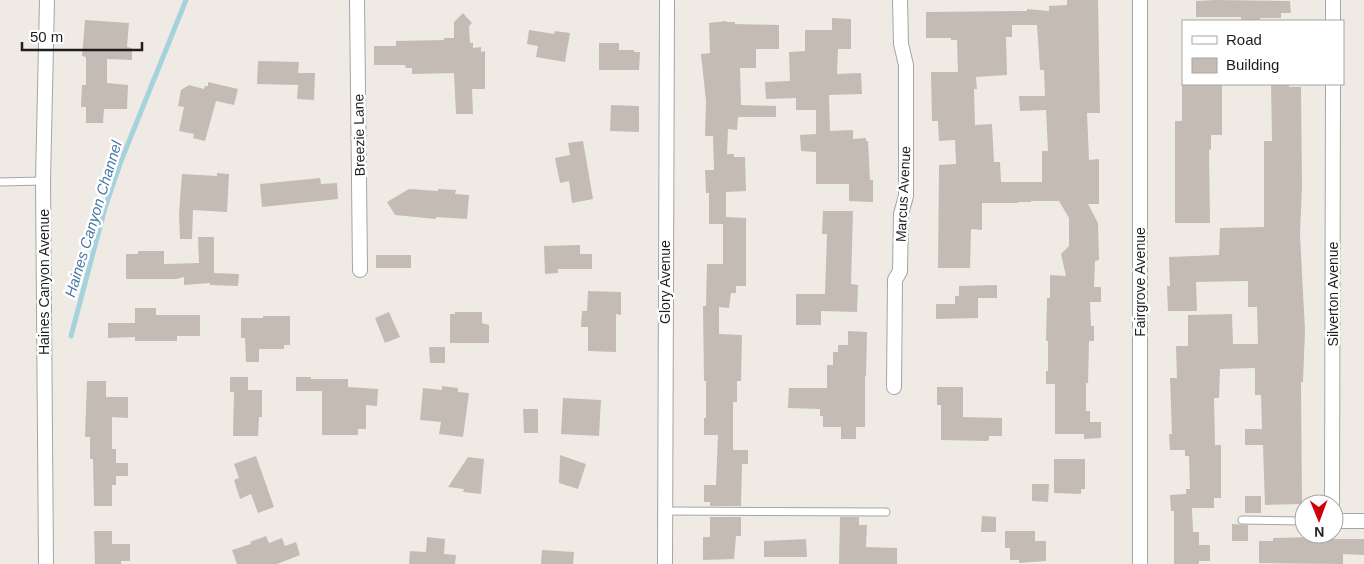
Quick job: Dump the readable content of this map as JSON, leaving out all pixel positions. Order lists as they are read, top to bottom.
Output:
{
  "streets": {
    "street": [
      "Breezie Lane",
      "Marcus Avenue",
      "Haines Canyon Avenue",
      "Glory Avenue",
      "Fairgrove Avenue",
      "Silverton Avenue"
    ]
  },
  "water": ["Haines Canyon Channel"],
  "legend": ["Road", "Building"],
  "scale_bar": "50 m",
  "north": "bottom"
}
